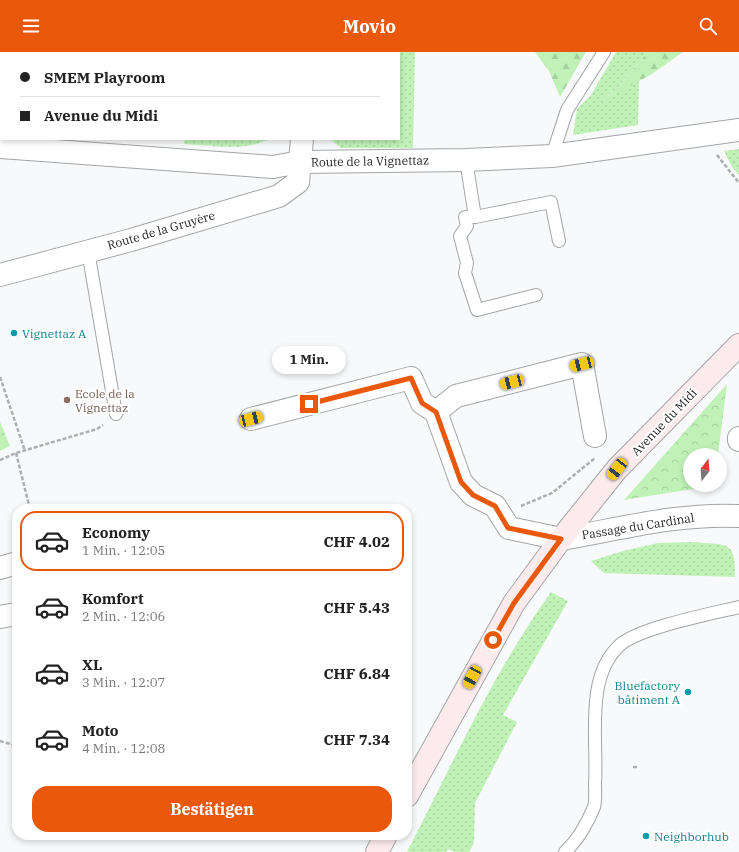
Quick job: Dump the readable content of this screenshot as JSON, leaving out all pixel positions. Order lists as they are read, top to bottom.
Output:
{
  "streets": {
    "main road": ["Avenue du Midi"],
    "street": ["Route de la Vignettaz", "Route de la Gruyère", "Passage du Cardinal"]
  },
  "crossings": [
    ["Route de la Vignettaz", "Route de la Gruyère"],
    ["Avenue du Midi", "Passage du Cardinal"]
  ],
  "places": [
    "Vignettaz A",
    "Ecole de la Vignettaz",
    "Bluefactory bâtiment A",
    "Neighborhub"
  ],
  "north": "top",
  "page": {
    "header": "Movio",
    "banner": ["SMEM Playroom", "Avenue du Midi"],
    "bubble": "1 Min.",
    "list": [
      {
        "name": "Economy",
        "note": "1 Min. · 12:05",
        "value": "CHF 4.02"
      },
      {
        "name": "Komfort",
        "note": "2 Min. · 12:06",
        "value": "CHF 5.43"
      },
      {
        "name": "XL",
        "note": "3 Min. · 12:07",
        "value": "CHF 6.84"
      },
      {
        "name": "Moto",
        "note": "4 Min. · 12:08",
        "value": "CHF 7.34"
      }
    ],
    "buttons": "Bestätigen"
  }
}
